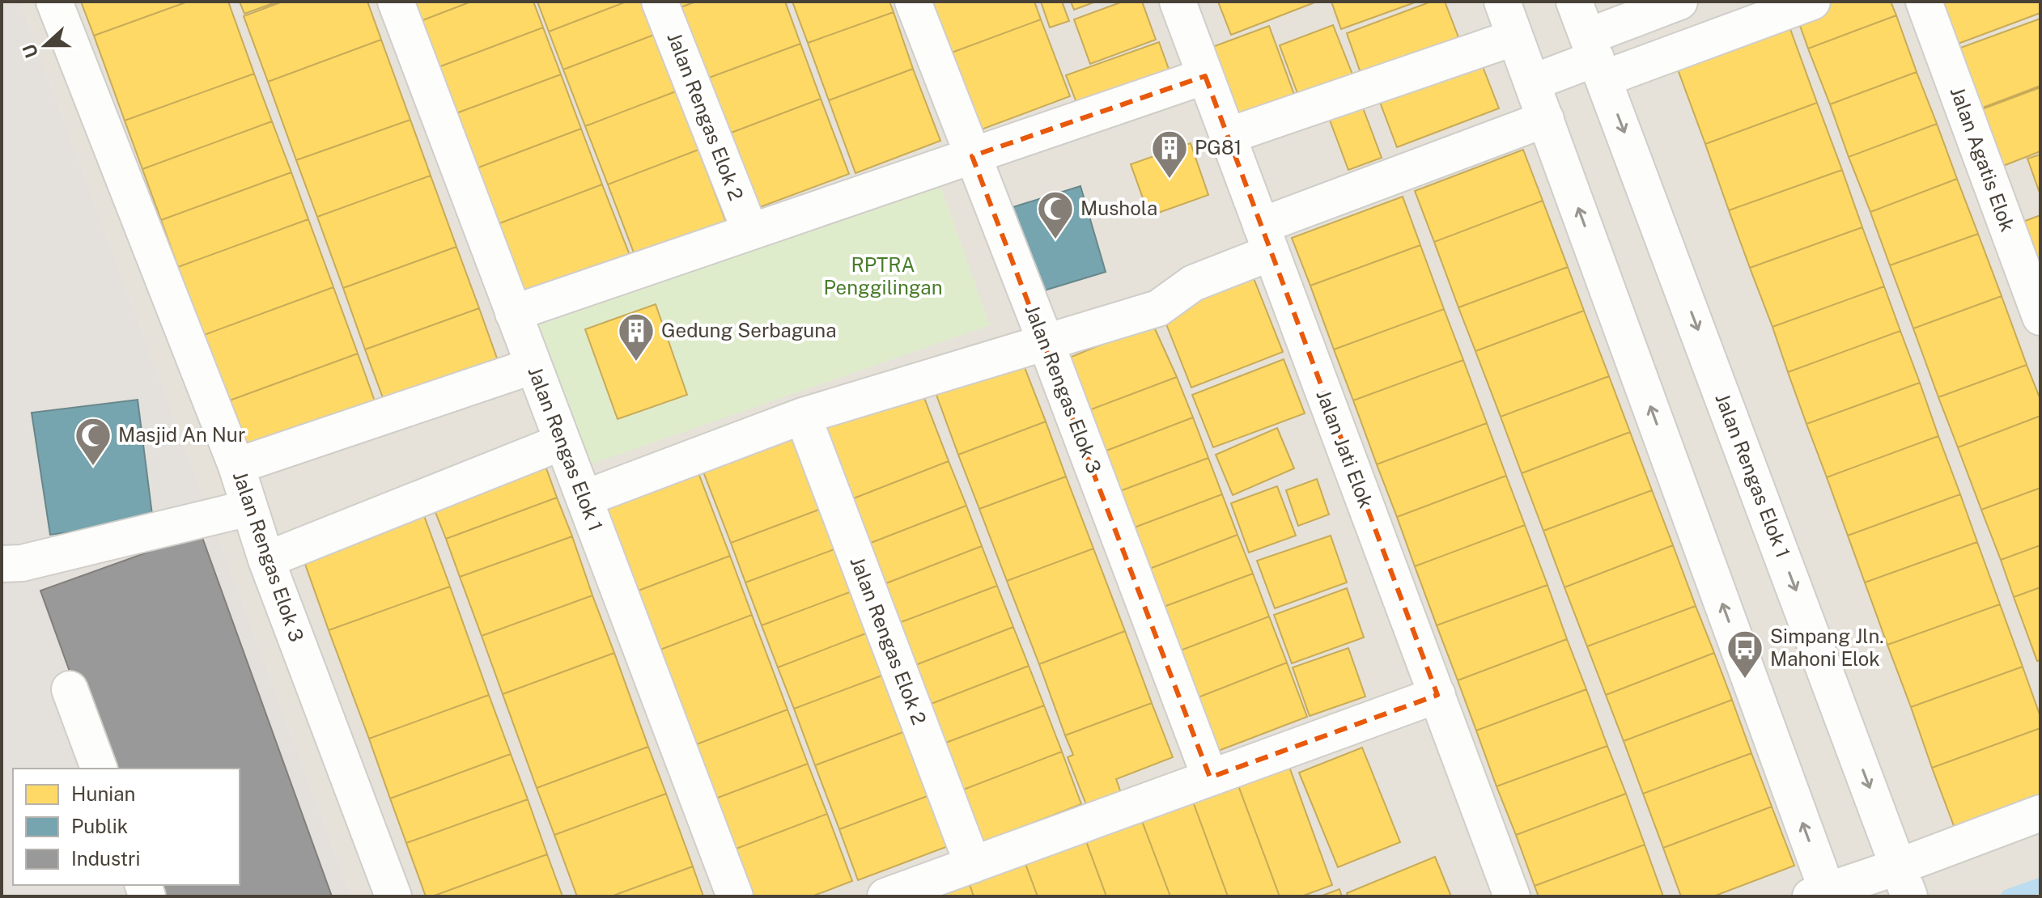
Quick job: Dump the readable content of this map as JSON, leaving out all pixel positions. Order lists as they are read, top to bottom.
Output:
{
  "streets": {
    "street": [
      "Jalan Rengas Elok 2",
      "Jalan Agatis Elok",
      "Jalan Rengas Elok 3",
      "Jalan Rengas Elok 1",
      "Jalan Jati Elok"
    ]
  },
  "parks": ["RPTRA Penggilingan"],
  "places": {
    "building": ["PG81", "Gedung Serbaguna"],
    "mosque": ["Mushola", "Masjid An Nur"],
    "bus stop": ["Simpang Jln. Mahoni Elok"]
  },
  "legend": ["Hunian", "Publik", "Industri"],
  "north": "left"
}
